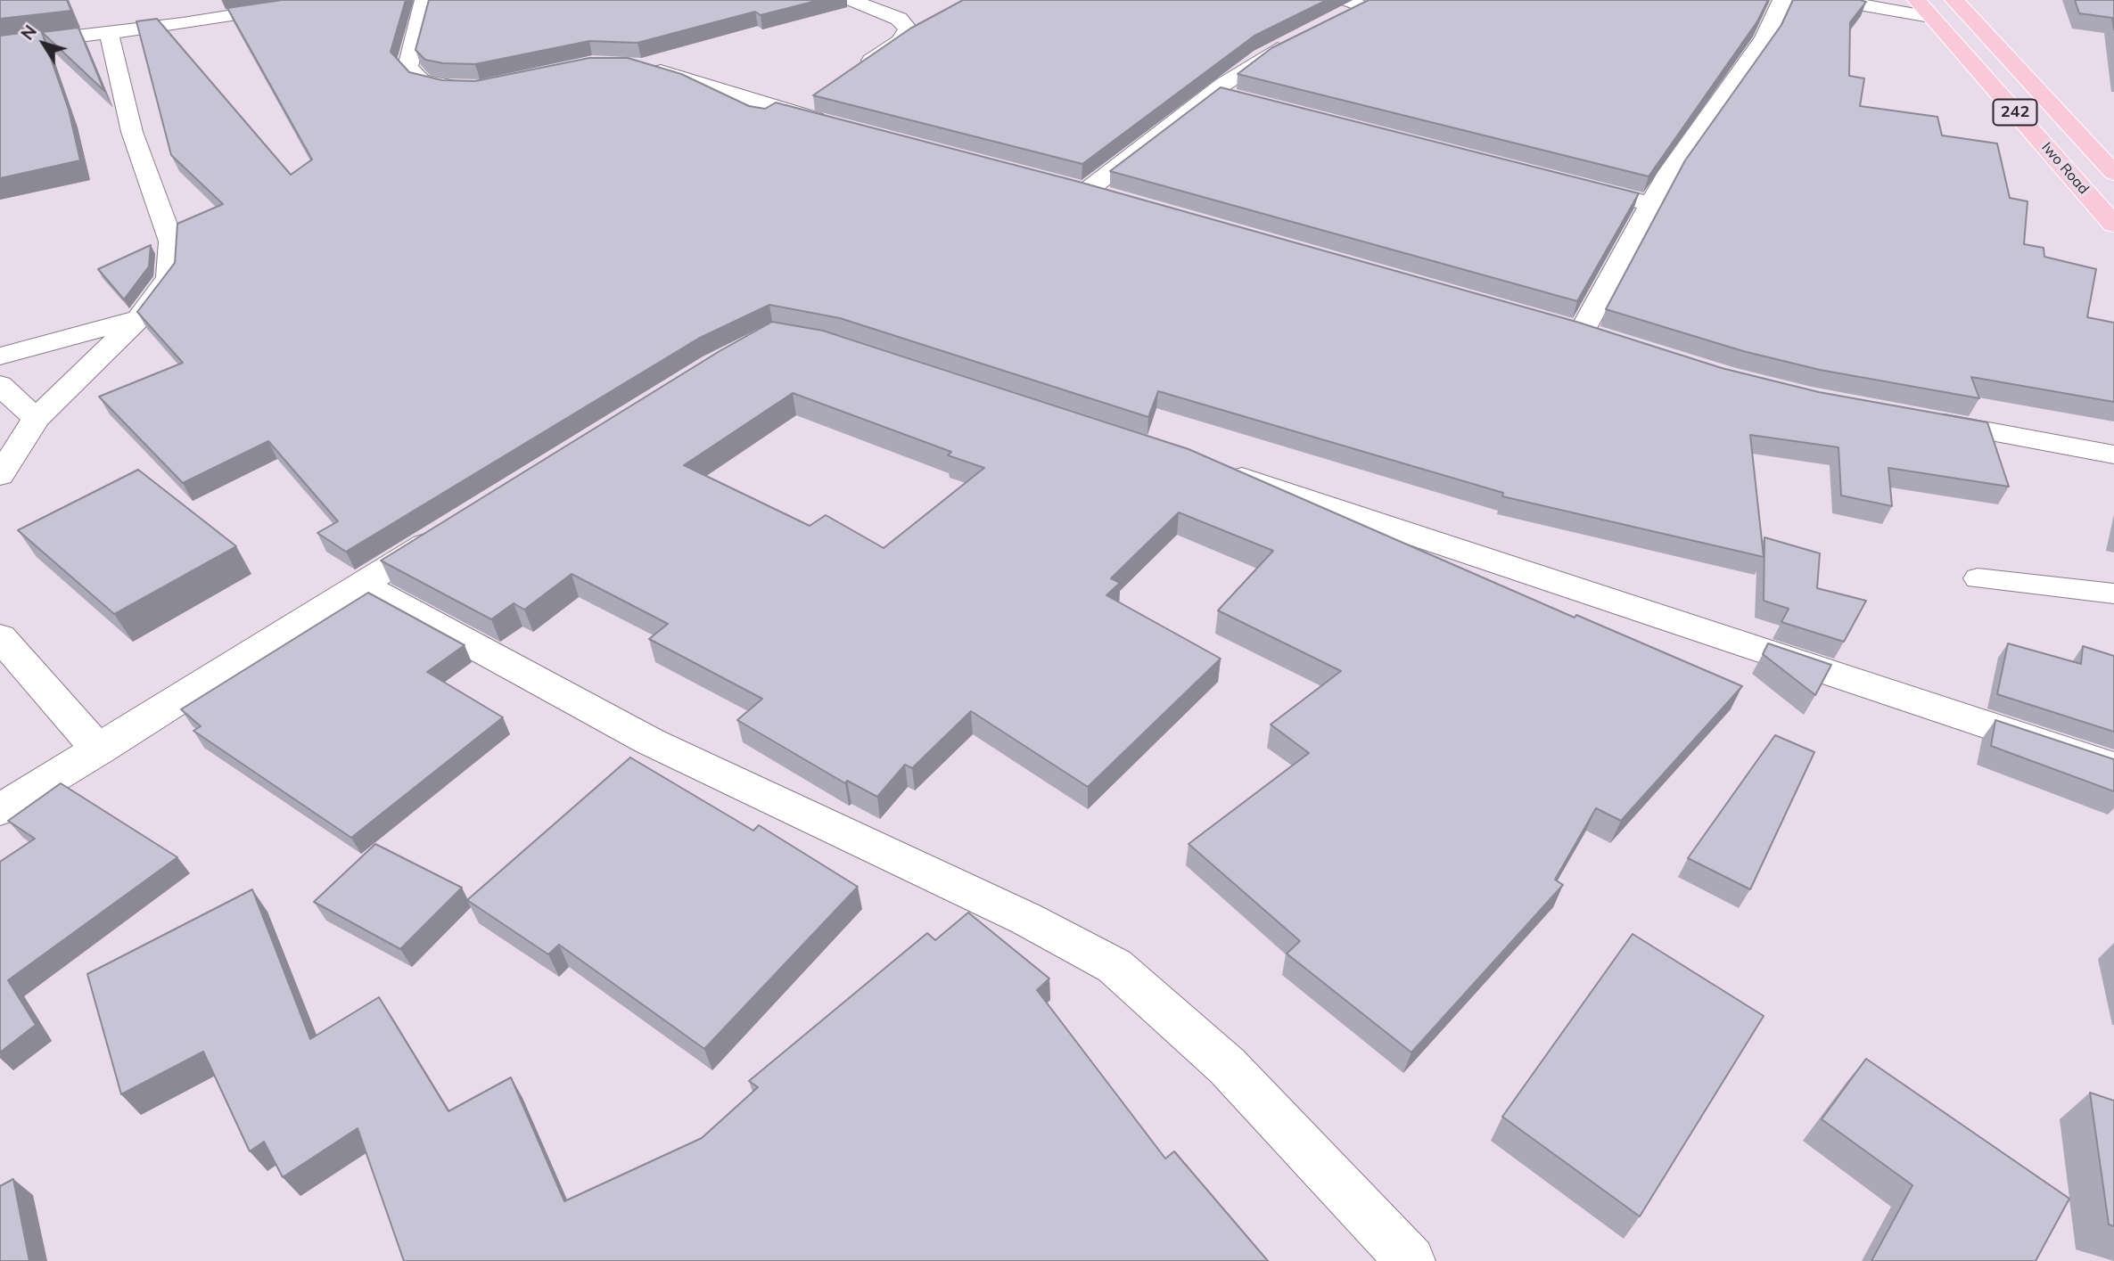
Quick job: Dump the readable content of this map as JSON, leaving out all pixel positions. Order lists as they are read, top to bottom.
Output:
{
  "streets": {
    "main road": ["242", "Iwo Road"]
  },
  "north": "top left"
}
